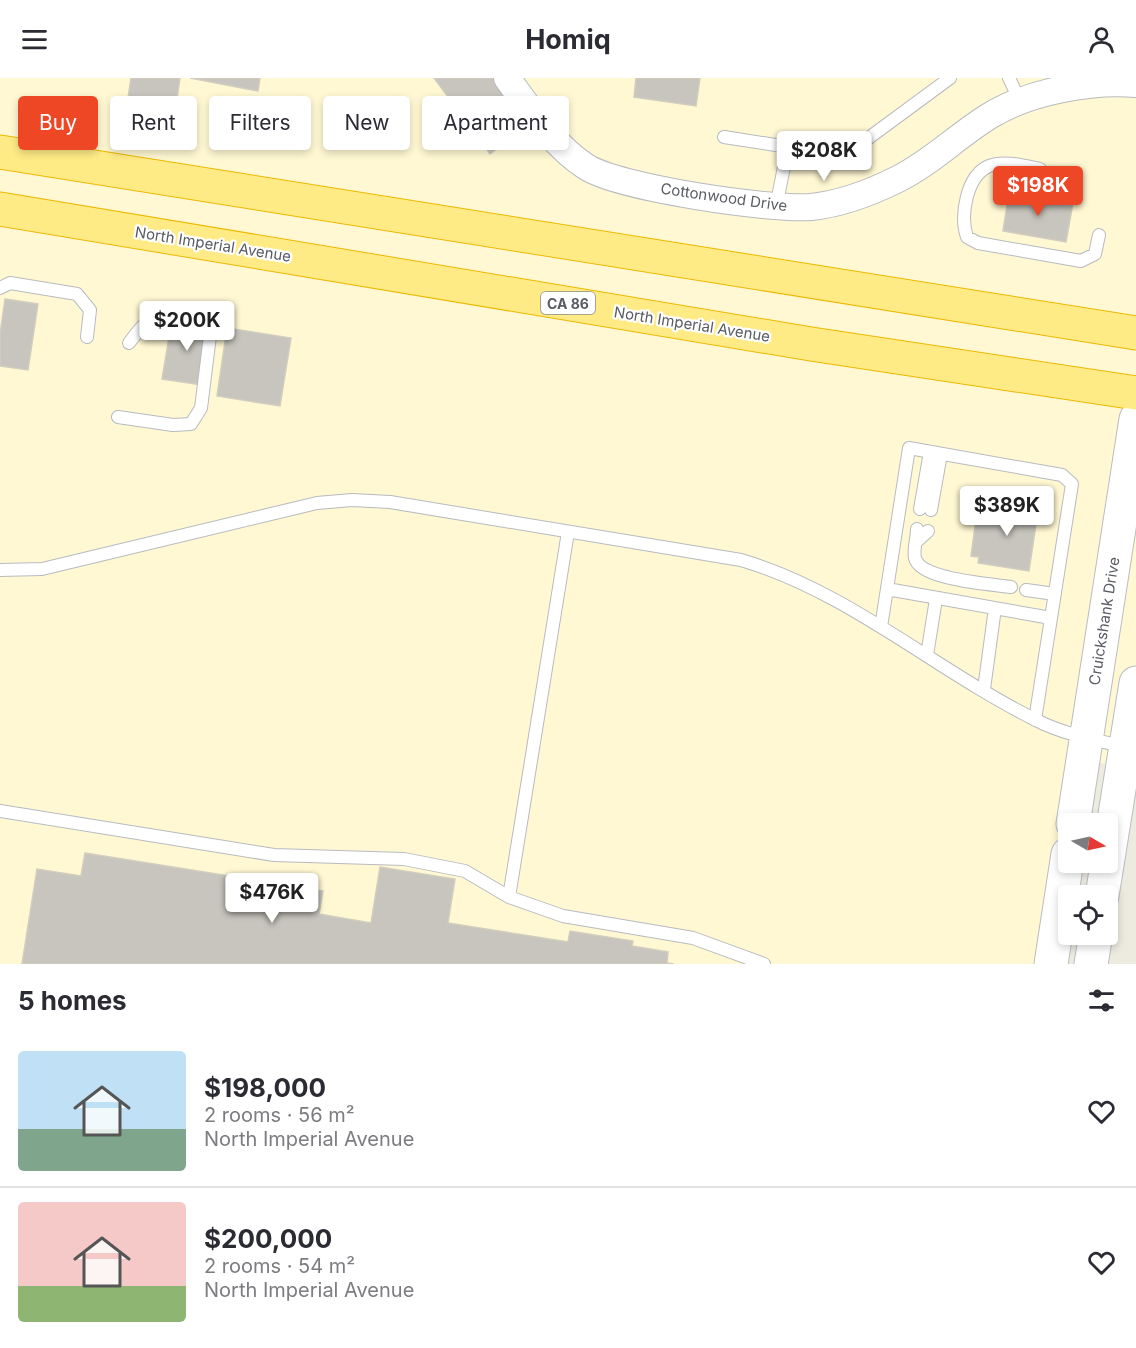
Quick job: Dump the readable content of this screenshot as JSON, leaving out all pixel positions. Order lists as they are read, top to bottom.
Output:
{
  "streets": {
    "highway": ["North Imperial Avenue", "CA 86"],
    "street": ["Cottonwood Drive", "Cruickshank Drive"]
  },
  "north": "right",
  "page": {
    "header": "Homiq",
    "chip": [
      "Buy",
      "Rent",
      "Filters",
      "New",
      "Apartment"
    ],
    "price": [
      "$208K",
      "$198K",
      "$200K",
      "$389K",
      "$476K"
    ],
    "heading": "5 homes",
    "list": [
      {
        "name": "$198,000",
        "note": "2 rooms · 56 m² · North Imperial Avenue"
      },
      {
        "name": "$200,000",
        "note": "2 rooms · 54 m² · North Imperial Avenue"
      }
    ]
  }
}
